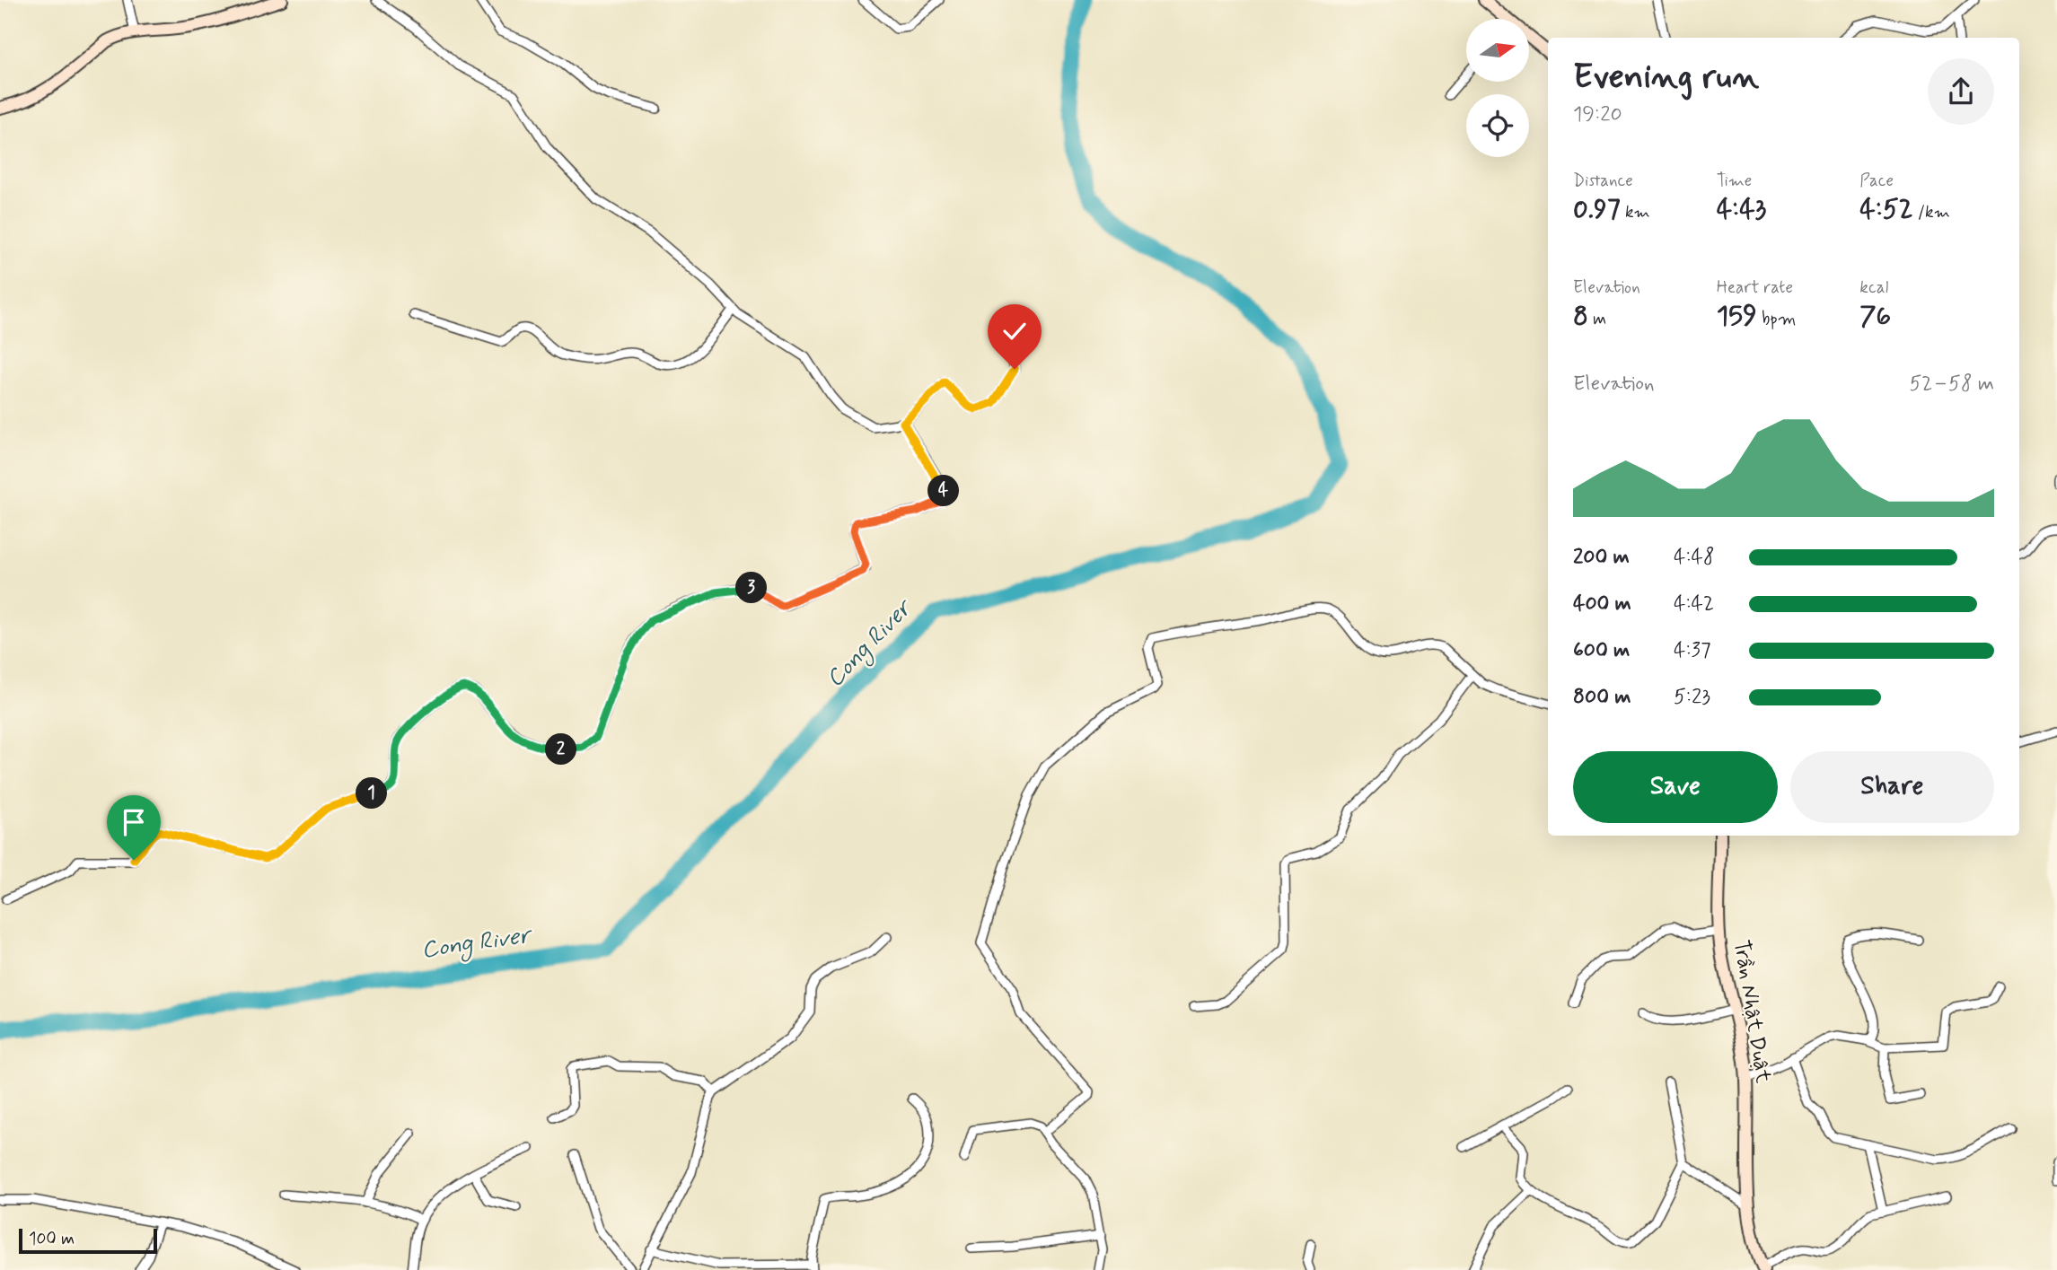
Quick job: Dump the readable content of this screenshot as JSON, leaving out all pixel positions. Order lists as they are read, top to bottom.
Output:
{
  "streets": {
    "main road": ["Trần Nhật Duật"]
  },
  "water": ["Cong River"],
  "scale_bar": "100 m",
  "north": "right",
  "page": {
    "heading": ["Evening run", "19:20"],
    "stats": [
      ["Distance", "0.97 km"],
      ["Time", "4:43"],
      ["Pace", "4:52 /km"],
      ["Elevation", "8 m"],
      ["Heart rate", "159 bpm"],
      ["kcal", "76"]
    ],
    "chart": ["Elevation", "52–58 m"],
    "pins": [
      "4",
      "3",
      "2",
      "1"
    ],
    "list": [
      {
        "name": "200 m",
        "note": "4:48"
      },
      {
        "name": "400 m",
        "note": "4:42"
      },
      {
        "name": "600 m",
        "note": "4:37"
      },
      {
        "name": "800 m",
        "note": "5:23"
      }
    ],
    "buttons": ["Save", "Share"],
    "scale": "100 m"
  }
}
